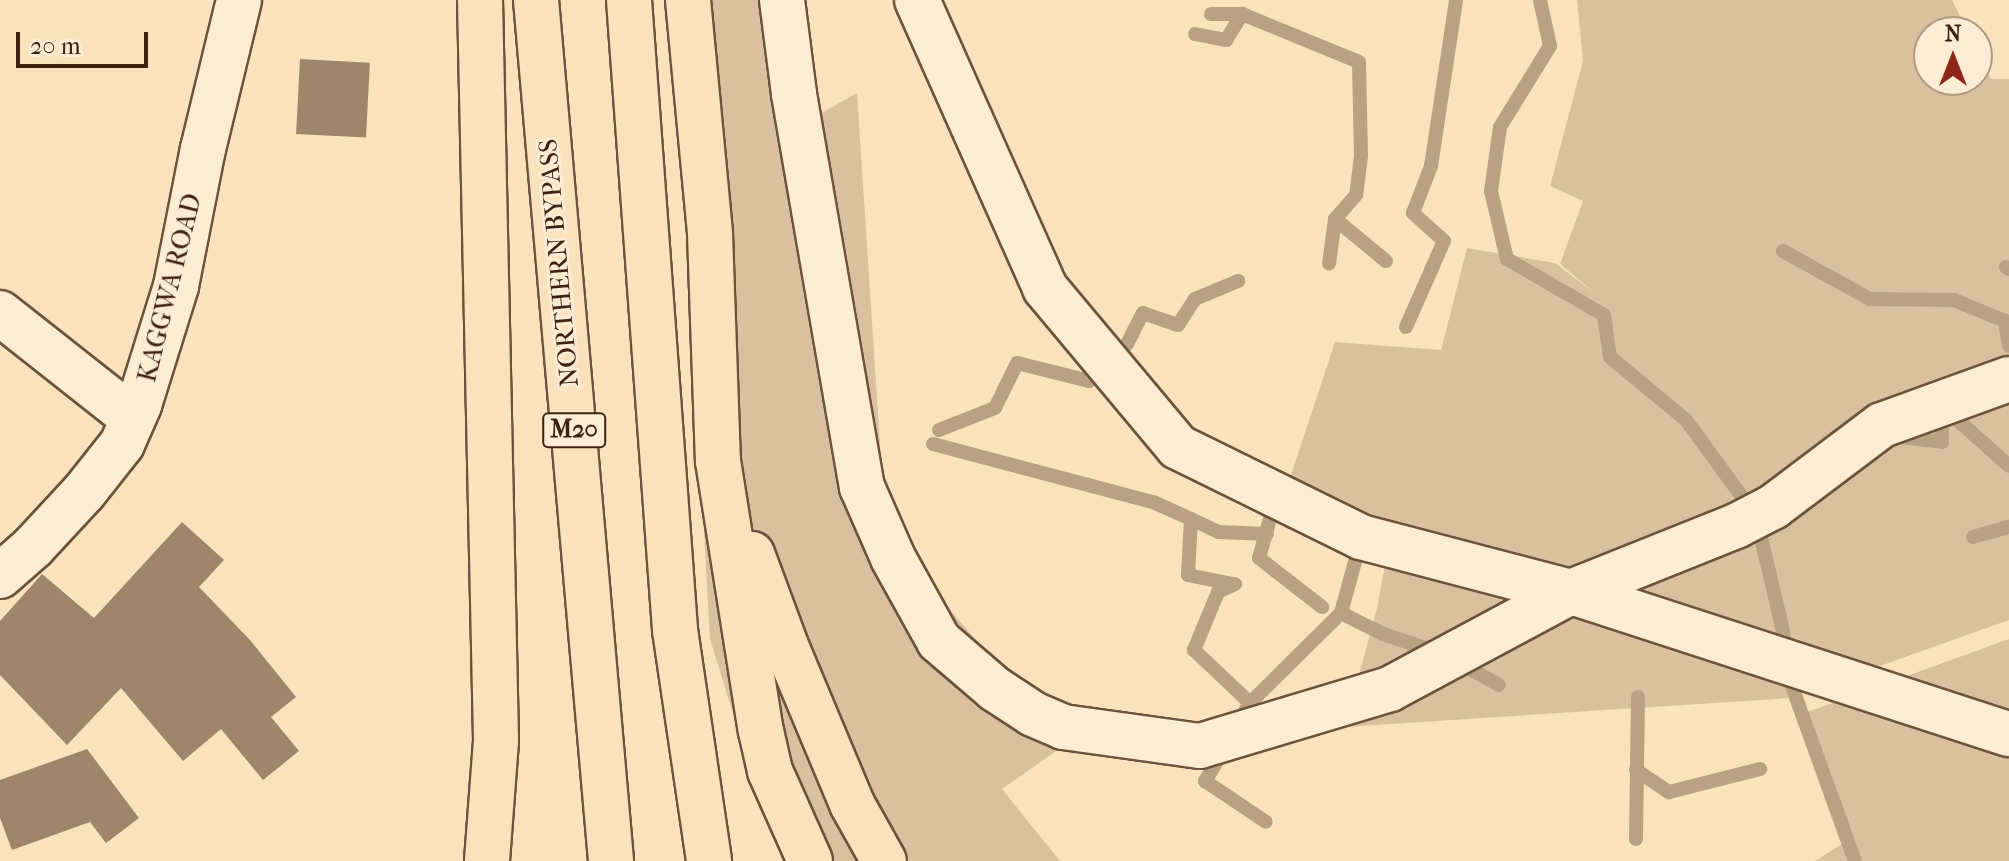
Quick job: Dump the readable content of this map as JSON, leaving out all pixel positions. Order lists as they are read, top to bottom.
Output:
{
  "streets": {
    "highway": ["NORTHERN BYPASS", "M20"],
    "street": ["KAGGWA ROAD"]
  },
  "scale_bar": "20 m",
  "north": "top"
}
